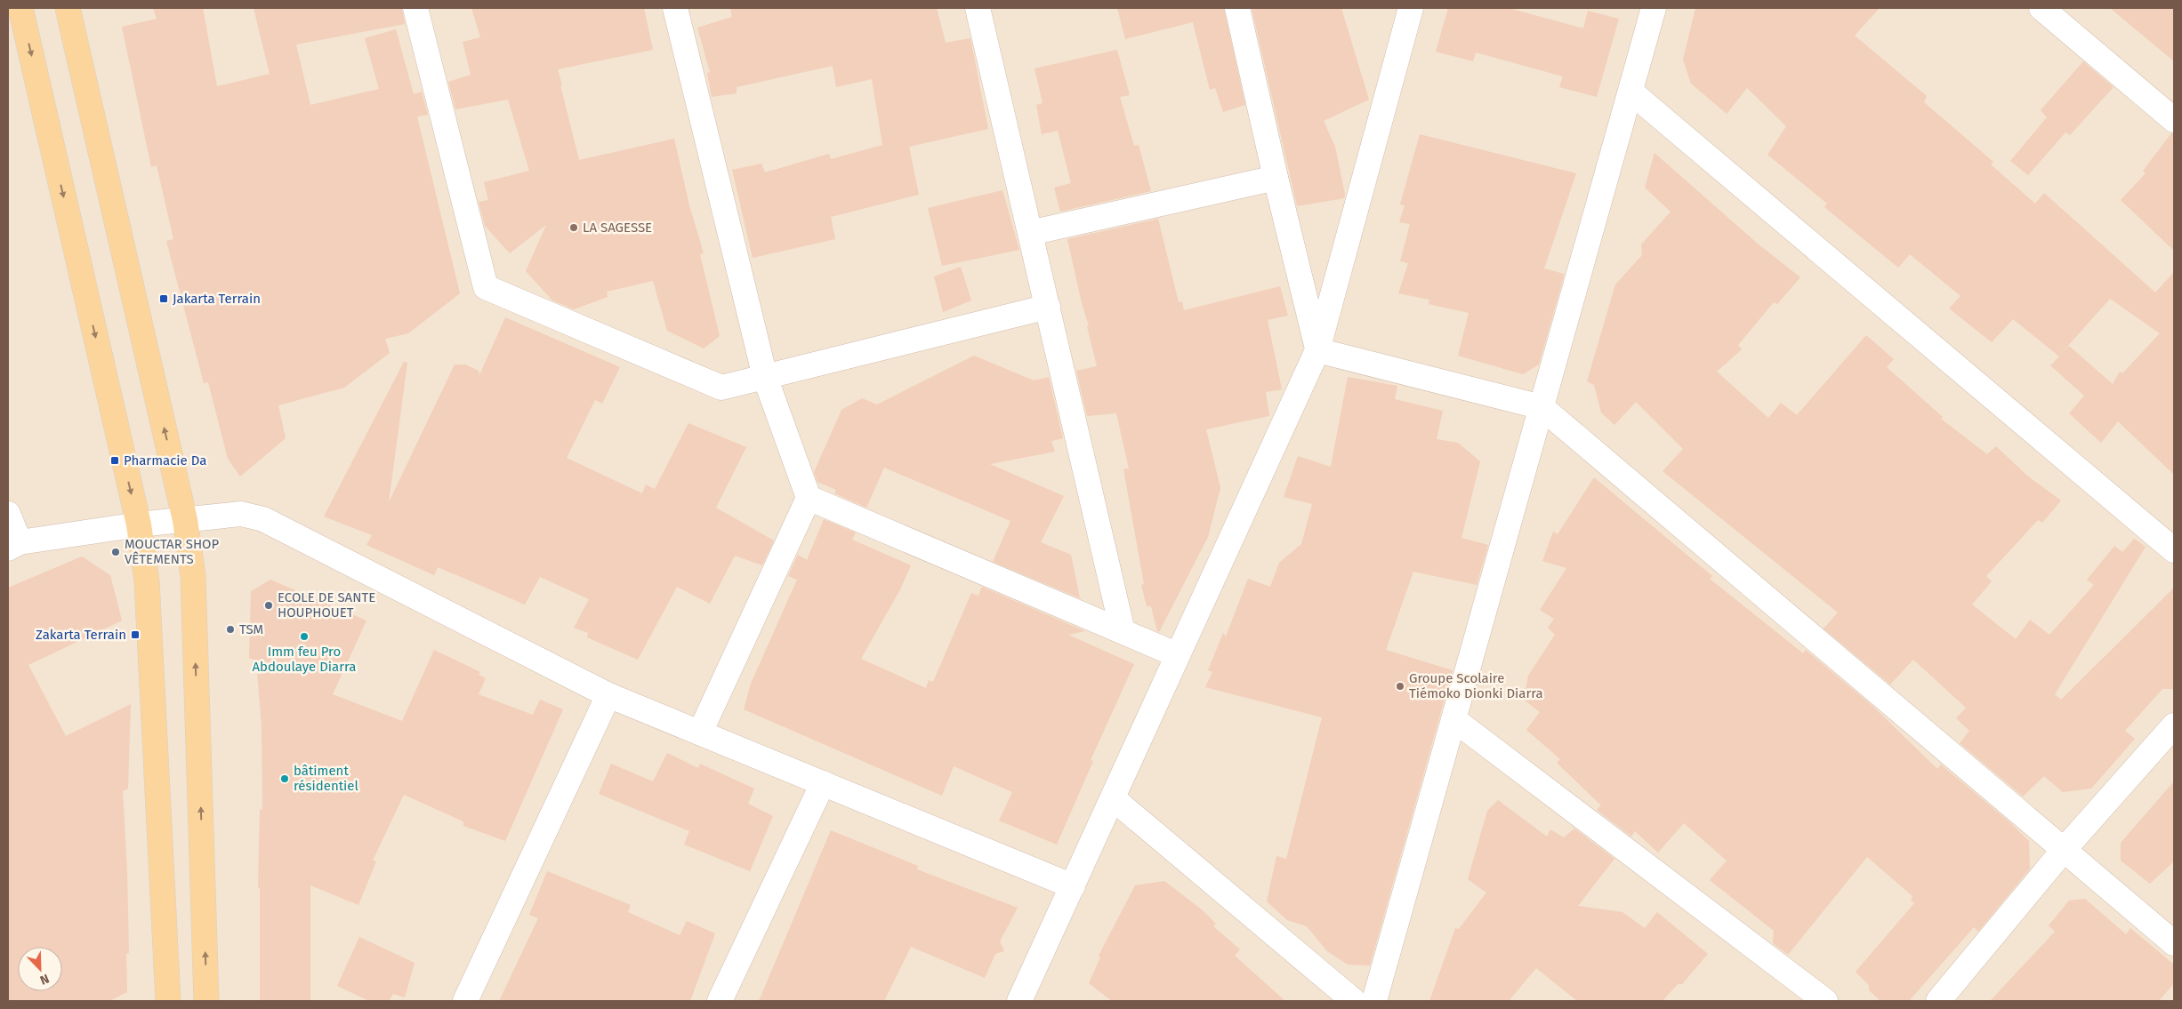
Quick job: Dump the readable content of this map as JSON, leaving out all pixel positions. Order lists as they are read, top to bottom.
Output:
{
  "places": {
    "other": [
      "LA SAGESSE",
      "MOUCTAR SHOP VÊTEMENTS",
      "ECOLE DE SANTE HOUPHOUET",
      "TSM",
      "Imm feu Pro Abdoulaye Diarra",
      "Groupe Scolaire Tiémoko Dionki Diarra",
      "bâtiment résidentiel"
    ],
    "transit": ["Jakarta Terrain", "Pharmacie Da", "Zakarta Terrain"]
  },
  "north": "bottom right"
}
